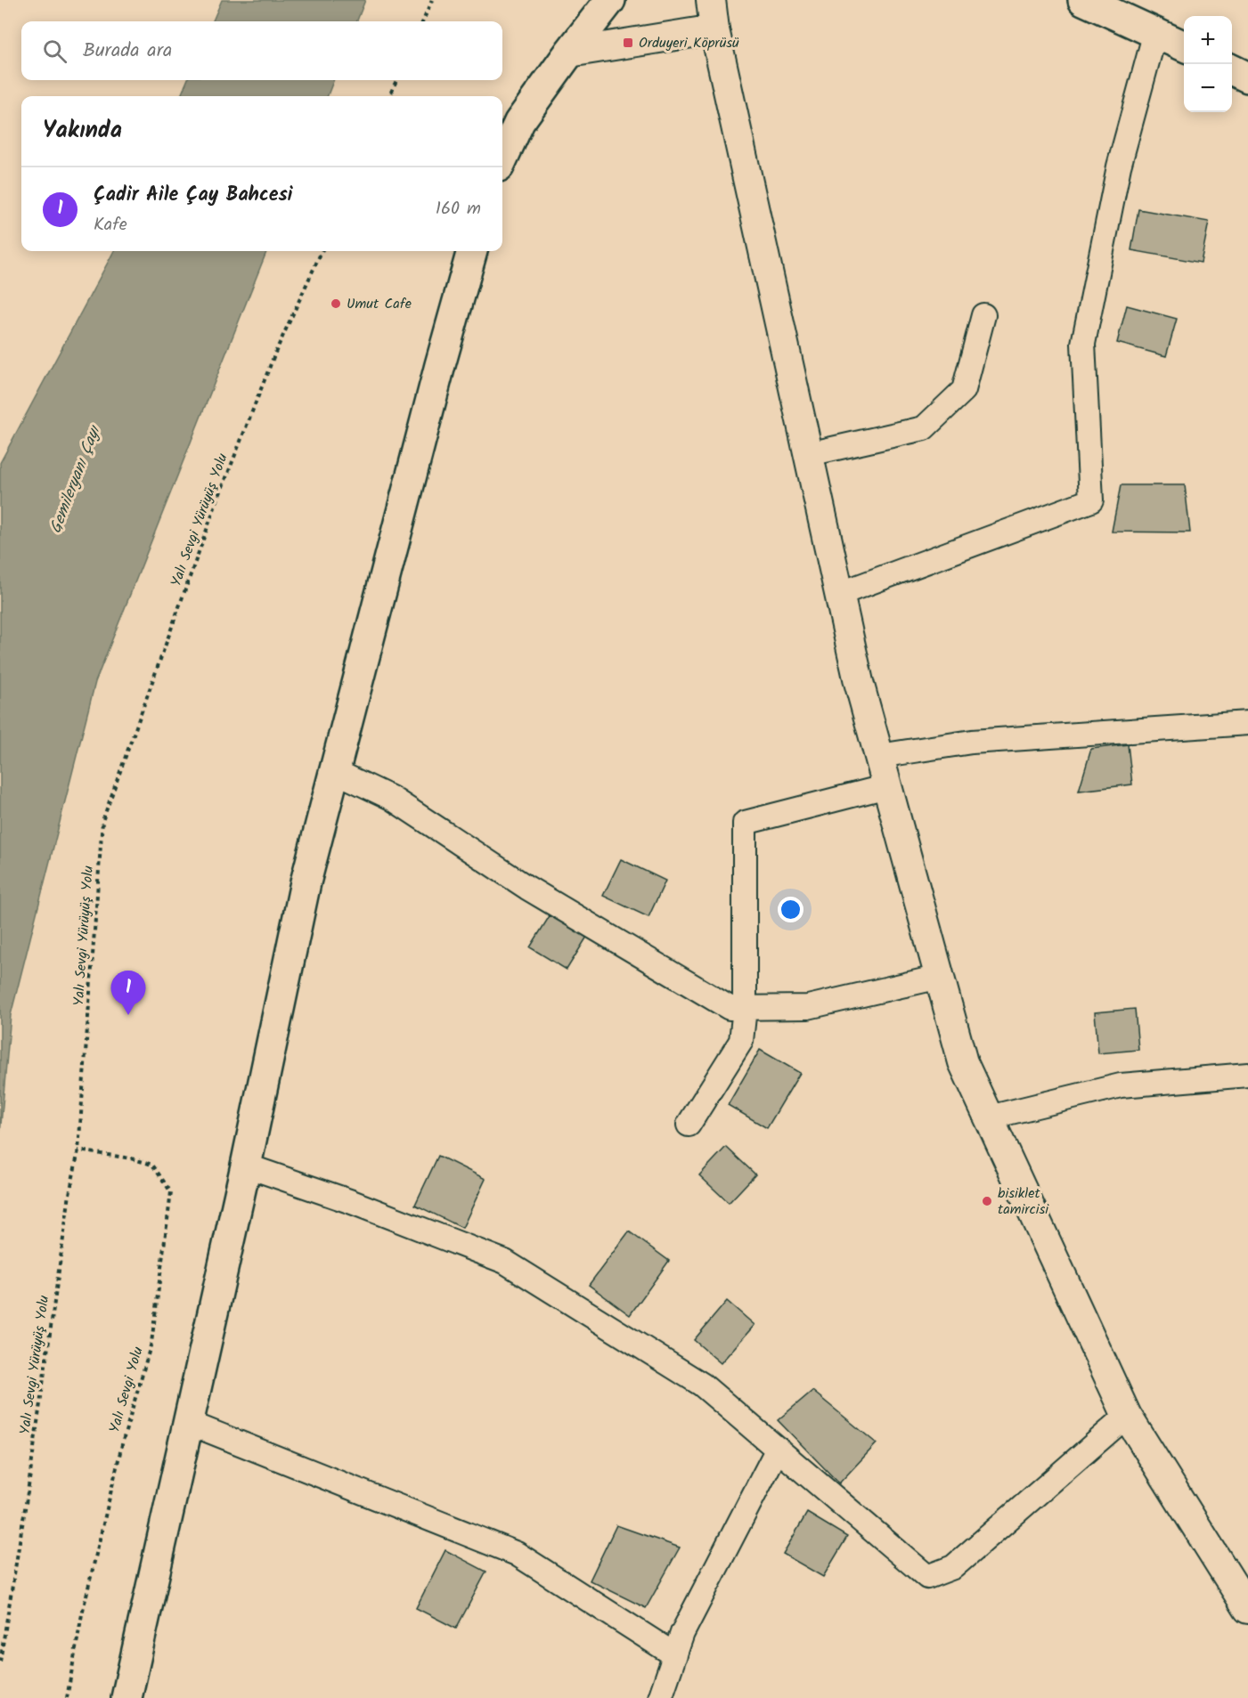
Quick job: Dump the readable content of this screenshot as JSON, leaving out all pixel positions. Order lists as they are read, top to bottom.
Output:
{
  "streets": {
    "path": ["Yalı Sevgi Yürüyüş Yolu", "Yalı Sevgi Yolu"]
  },
  "crossings": [
    ["Yalı Sevgi Yürüyüş Yolu", "Yalı Sevgi Yolu"]
  ],
  "water": ["Gemileryanı Çayı"],
  "places": {
    "transit": ["Orduyeri Köprüsü"],
    "other": ["Umut Cafe", "bisiklet tamircisi"]
  },
  "page": {
    "map_buttons": ["+", "−"],
    "search": "Burada ara",
    "heading": "Yakında",
    "list": [
      {
        "mark": "1",
        "name": "Çadir Aile Çay Bahcesi",
        "note": "Kafe",
        "value": "160 m"
      }
    ],
    "pins": "1"
  }
}
